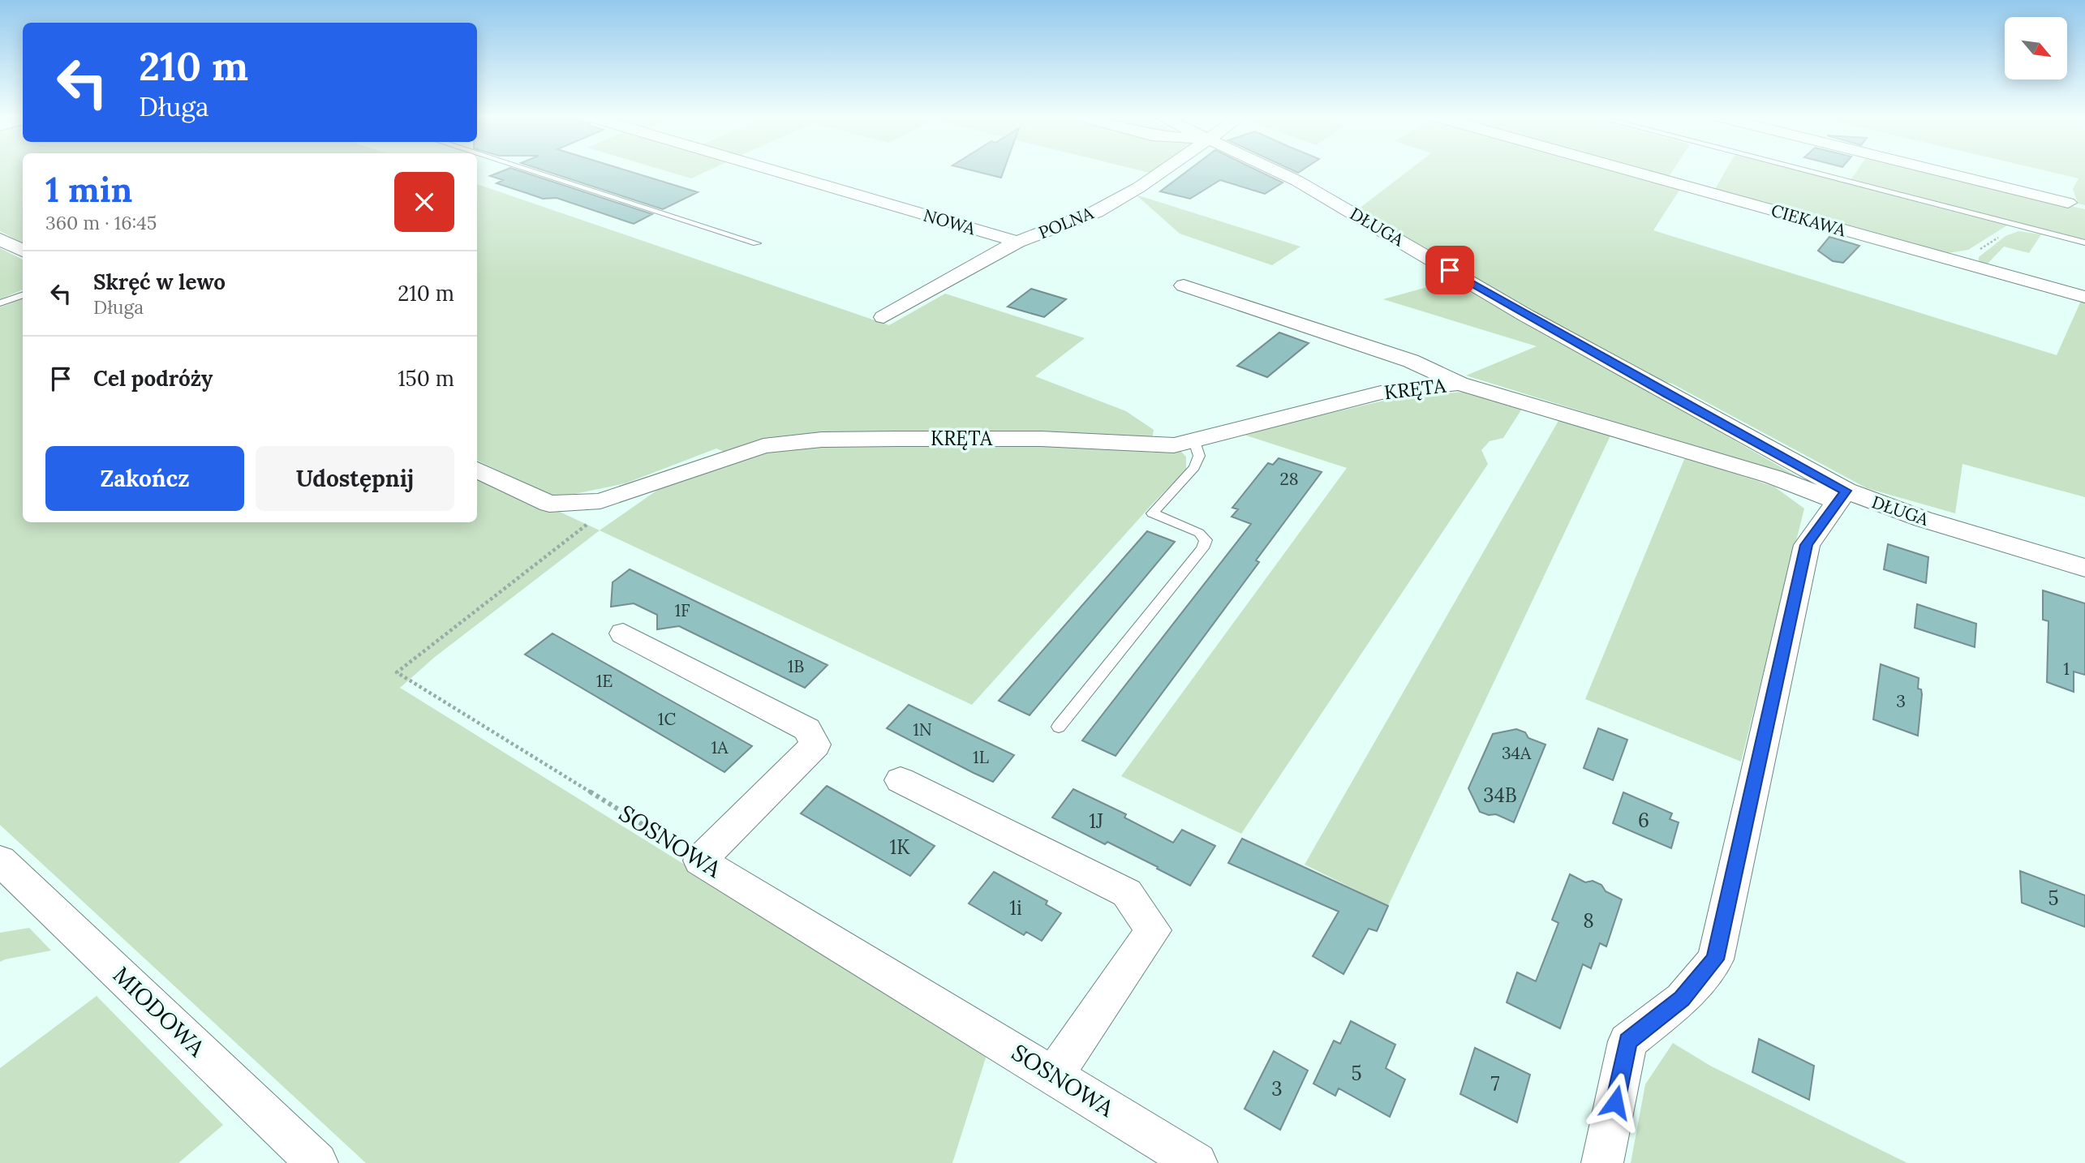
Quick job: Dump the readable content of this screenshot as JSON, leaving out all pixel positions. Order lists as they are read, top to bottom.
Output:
{
  "streets": {
    "street": [
      "CIEKAWA",
      "NOWA",
      "POLNA",
      "DŁUGA",
      "KRĘTA",
      "SOSNOWA",
      "MIODOWA"
    ]
  },
  "crossings": [
    ["NOWA", "POLNA"],
    ["DŁUGA", "KRĘTA"],
    ["KRĘTA", "SOSNOWA"]
  ],
  "house_numbers": [
    "28",
    "1F",
    "1B",
    "1",
    "1E",
    "3",
    "1C",
    "1N",
    "1A",
    "34A",
    "1L",
    "34B",
    "6",
    "1J",
    "1K",
    "5",
    "1i",
    "8",
    "5",
    "7",
    "3"
  ],
  "north": "bottom right",
  "page": {
    "turn": ["210 m", "Długa"],
    "heading": ["1 min", "360 m · 16:45"],
    "list": [
      {
        "name": "Skręć w lewo",
        "note": "Długa",
        "value": "210 m"
      },
      {
        "name": "Cel podróży",
        "value": "150 m"
      }
    ],
    "buttons": ["Zakończ", "Udostępnij"]
  }
}
